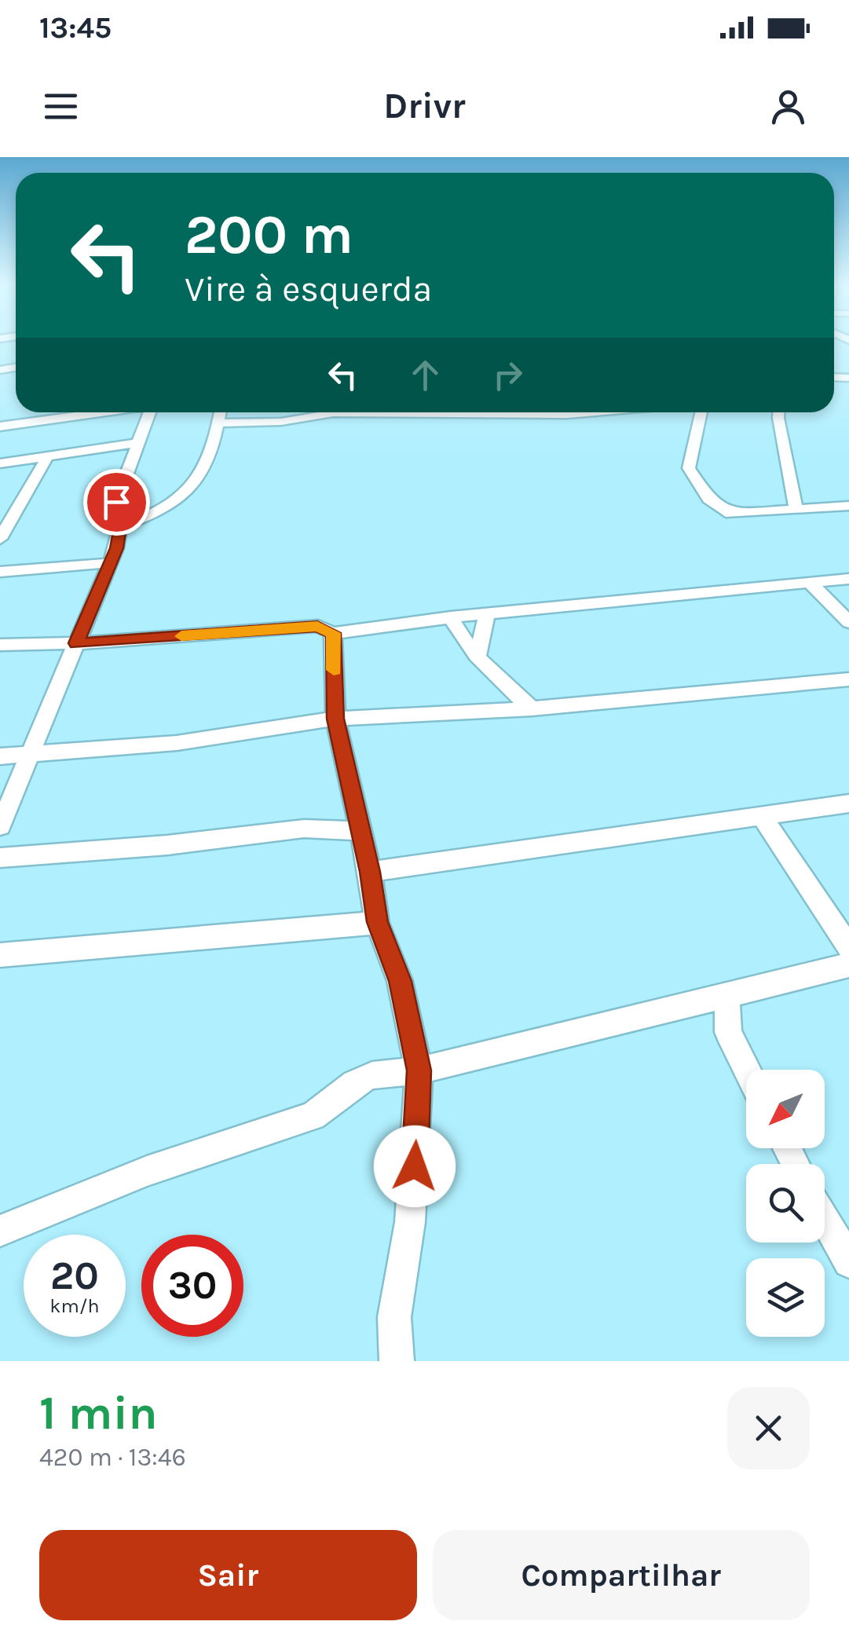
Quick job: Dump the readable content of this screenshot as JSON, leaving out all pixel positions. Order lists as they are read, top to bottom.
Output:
{
  "north": "bottom left",
  "page": {
    "status": "13:45",
    "header": "Drivr",
    "turn": ["200 m", "Vire à esquerda"],
    "speed": "20 km/h",
    "limit": "30",
    "heading": ["1 min", "420 m · 13:46"],
    "buttons": ["Sair", "Compartilhar"]
  }
}
